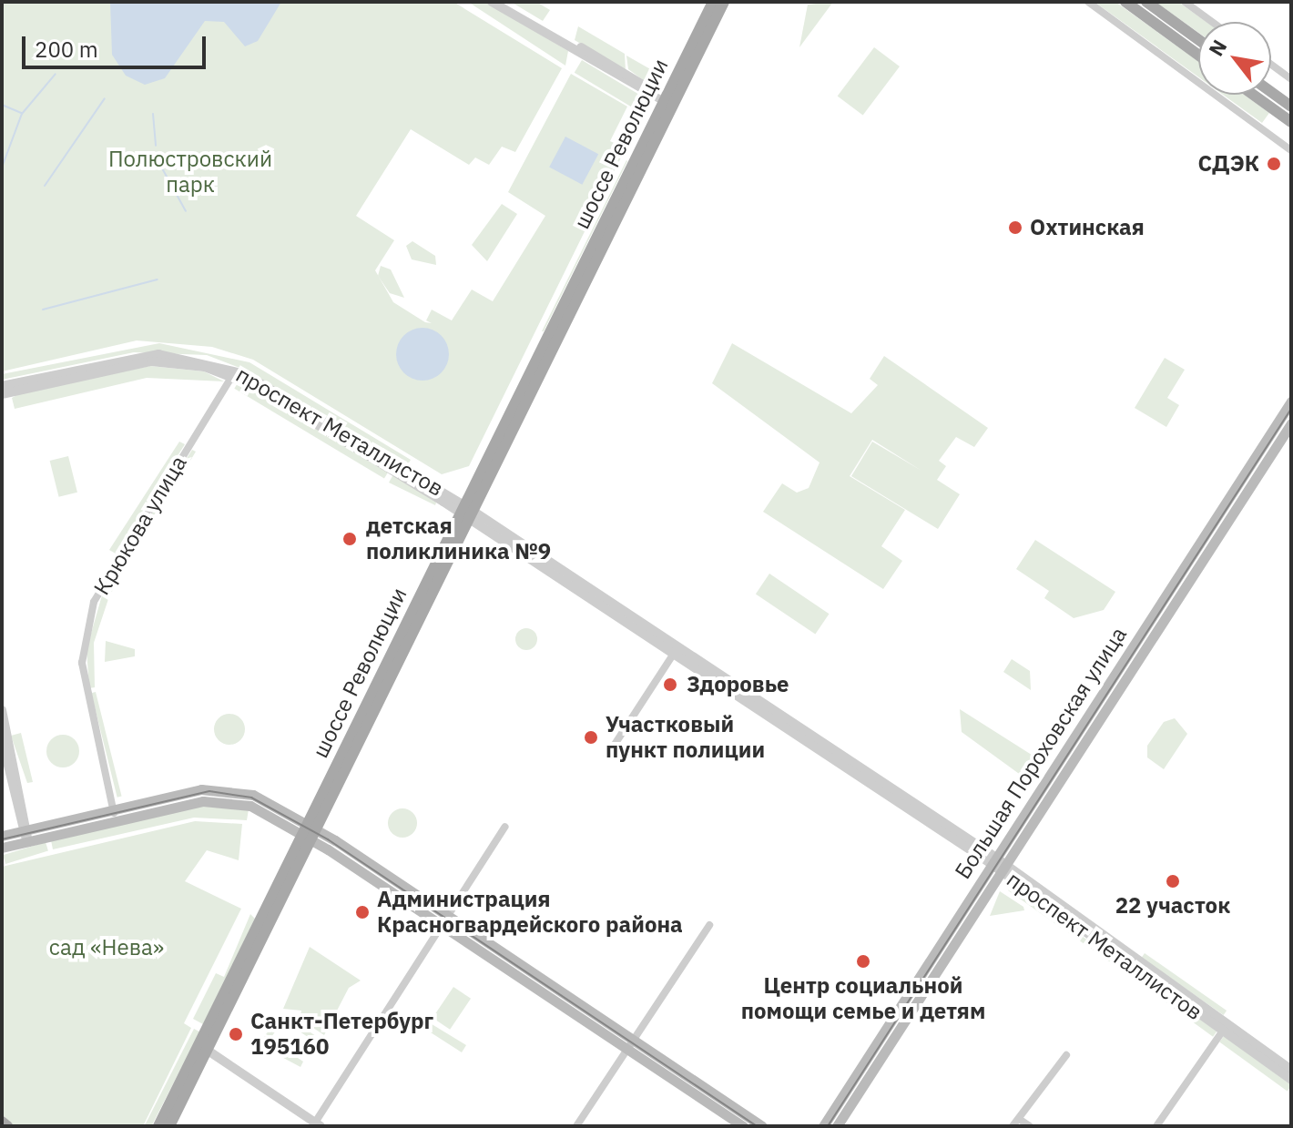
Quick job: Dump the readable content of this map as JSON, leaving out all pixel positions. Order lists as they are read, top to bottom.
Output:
{
  "streets": {
    "main road": ["шоссе Революции", "Большая Пороховская улица"],
    "street": ["проспект Металлистов", "Крюкова улица"]
  },
  "crossings": [
    ["шоссе Революции", "проспект Металлистов"],
    ["проспект Металлистов", "Крюкова улица"],
    ["проспект Металлистов", "Большая Пороховская улица"]
  ],
  "parks": ["Полюстровский парк", "сад «Нева»"],
  "places": [
    "СДЭК",
    "Охтинская",
    "детская поликлиника №9",
    "Здоровье",
    "Участковый пункт полиции",
    "22 участок",
    "Администрация Красногвардейского района",
    "Центр социальной помощи семье и детям",
    "Санкт-Петербург 195160"
  ],
  "scale_bar": "200 m",
  "north": "top left"
}
